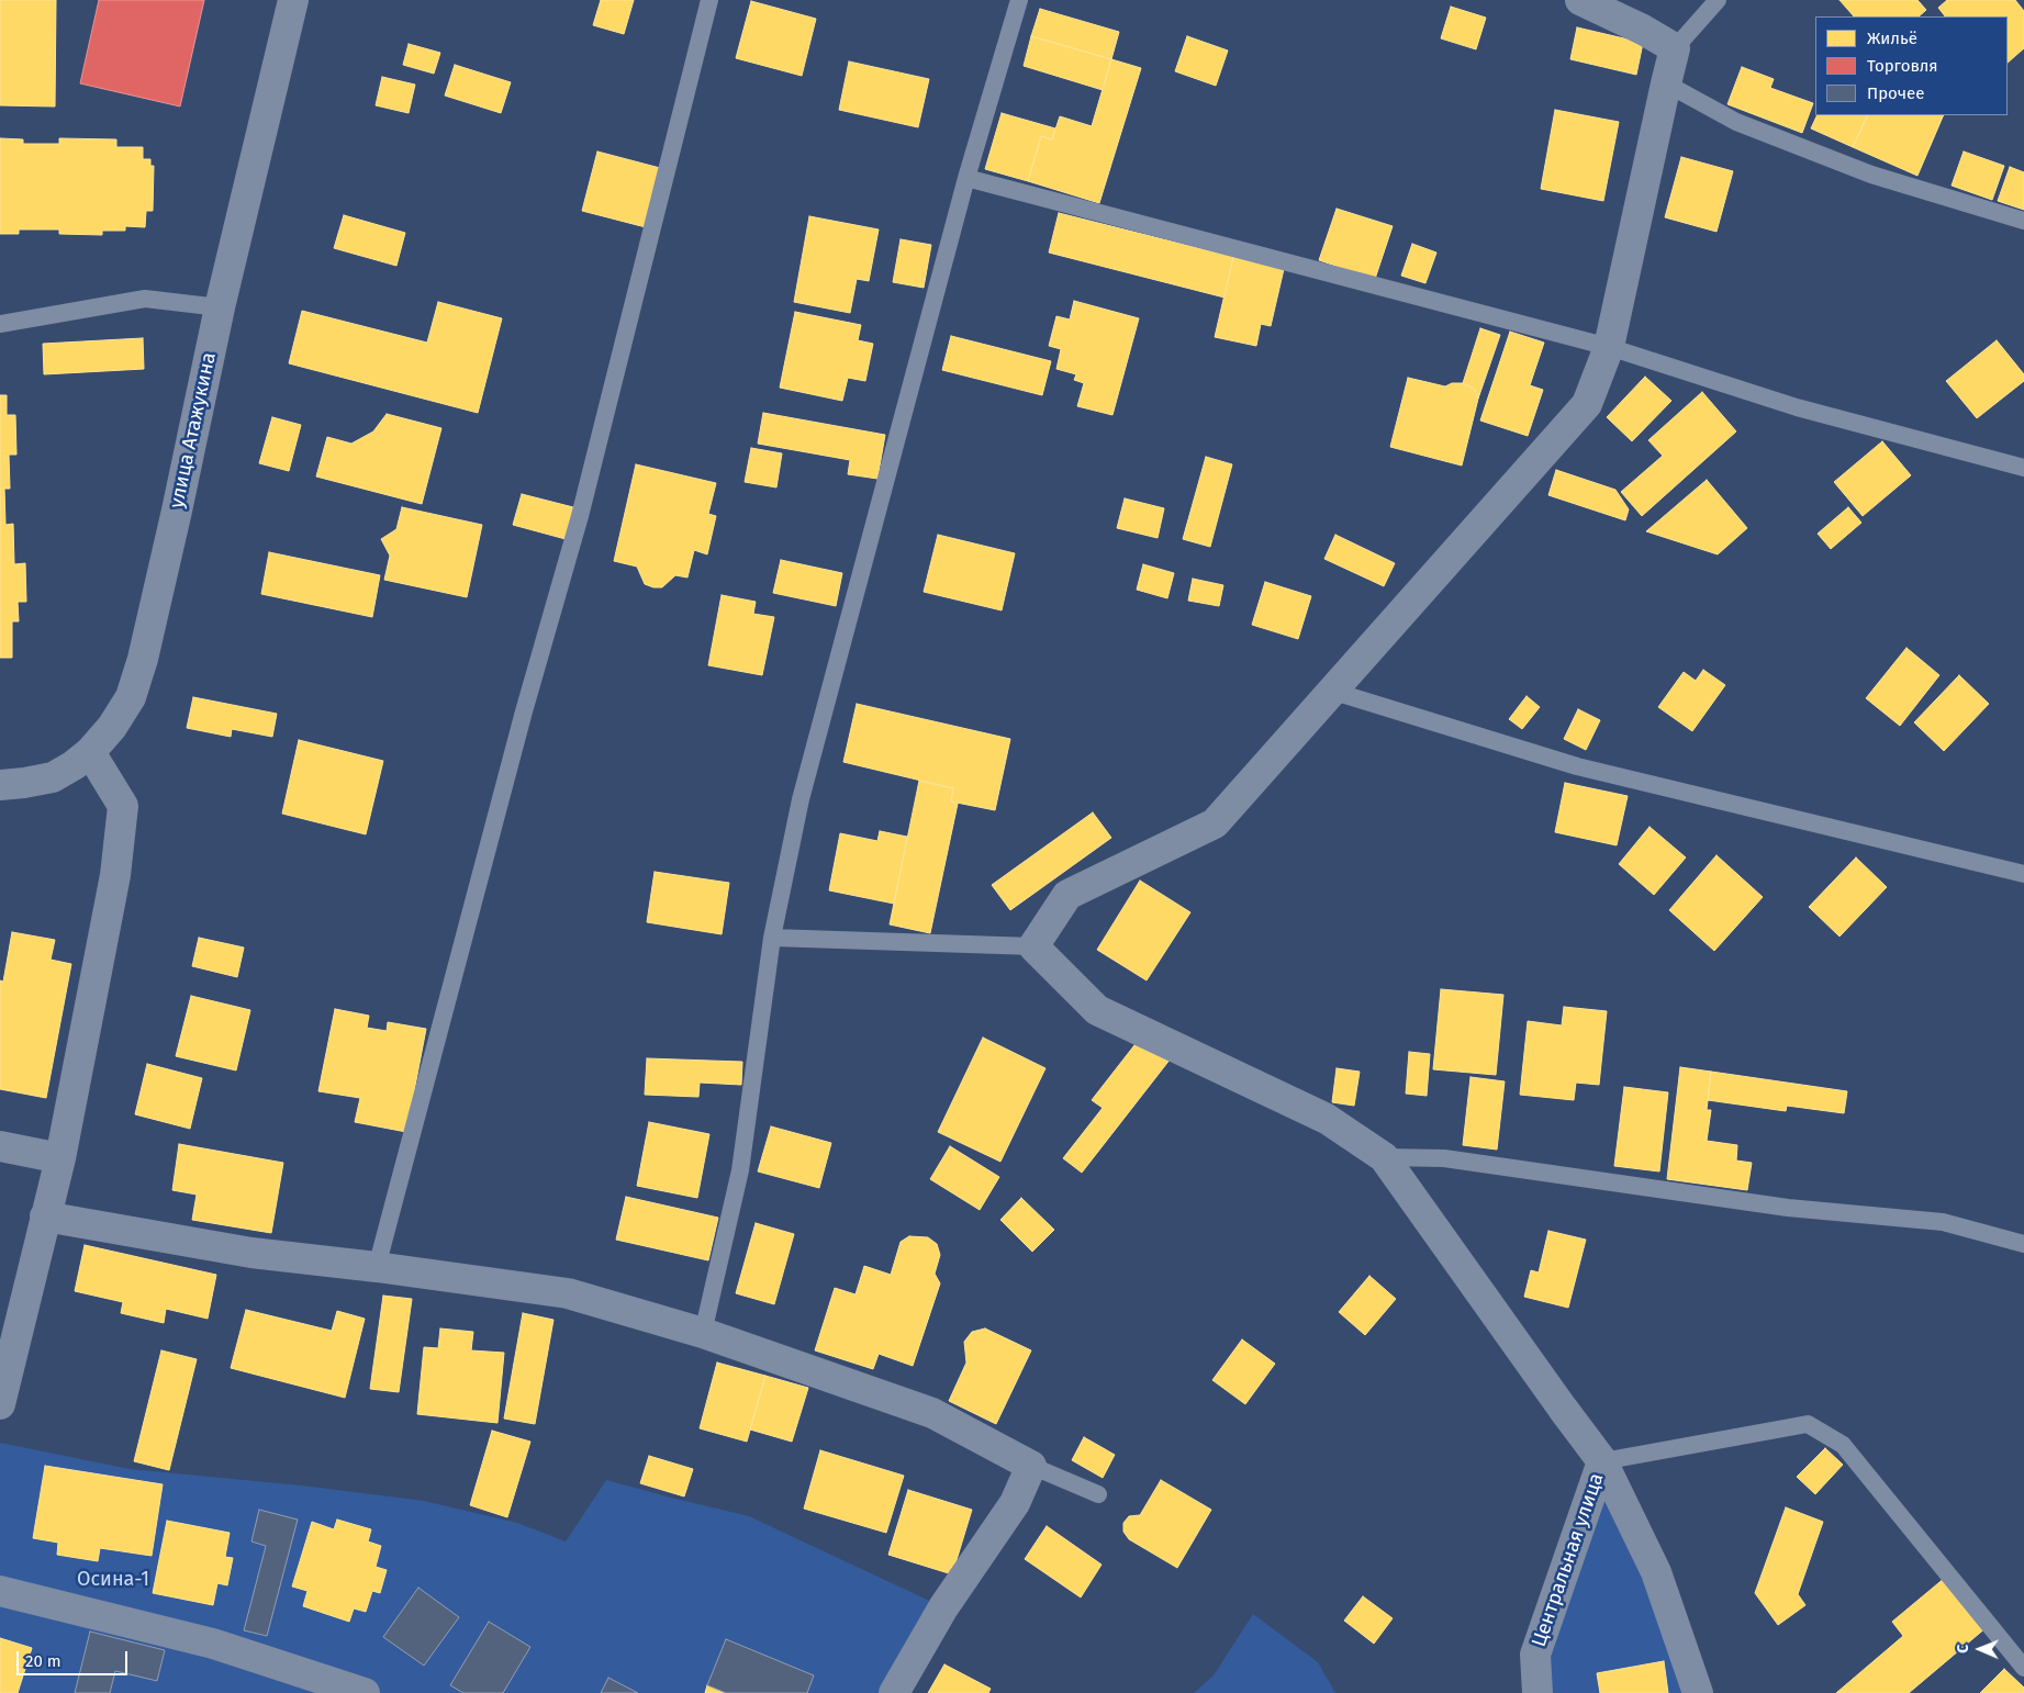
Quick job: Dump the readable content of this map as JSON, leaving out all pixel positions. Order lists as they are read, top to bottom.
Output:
{
  "streets": {
    "street": ["улица Атажукина", "Центральная улица"]
  },
  "parks": ["Осина-1"],
  "legend": ["Жильё", "Торговля", "Прочее"],
  "scale_bar": "20 m",
  "north": "left"
}
